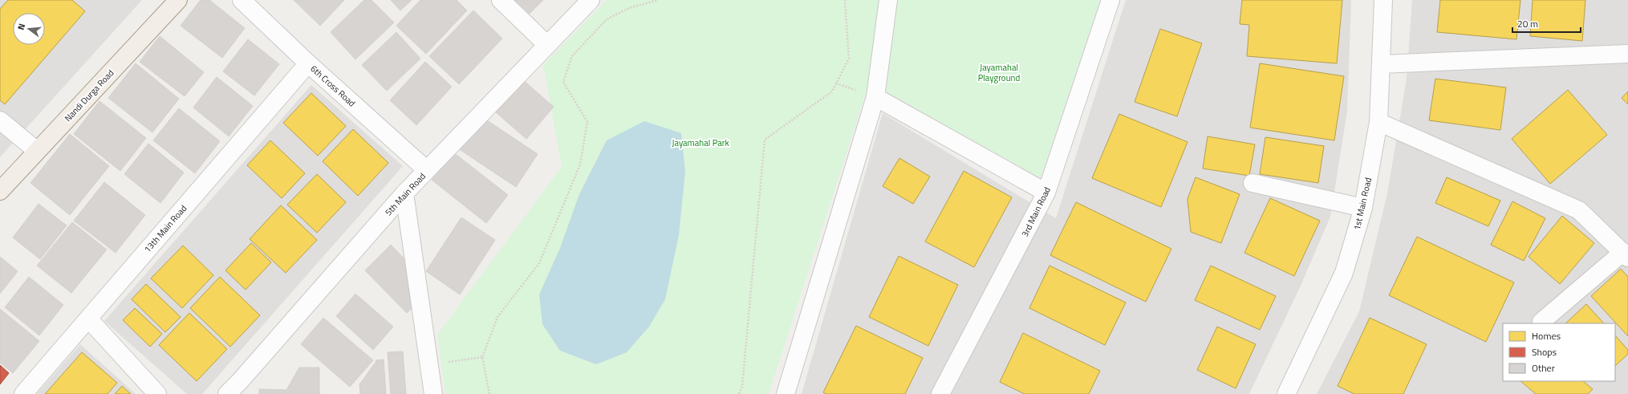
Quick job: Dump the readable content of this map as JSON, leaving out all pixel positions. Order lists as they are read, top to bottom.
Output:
{
  "streets": {
    "main road": ["Nandi Durga Road"],
    "street": [
      "6th Cross Road",
      "5th Main Road",
      "1st Main Road",
      "3rd Main Road",
      "13th Main Road"
    ]
  },
  "crossings": [
    ["6th Cross Road", "5th Main Road"],
    ["6th Cross Road", "13th Main Road"]
  ],
  "parks": ["Jayamahal Playground", "Jayamahal Park"],
  "legend": ["Homes", "Shops", "Other"],
  "scale_bar": "20 m",
  "north": "left"
}
